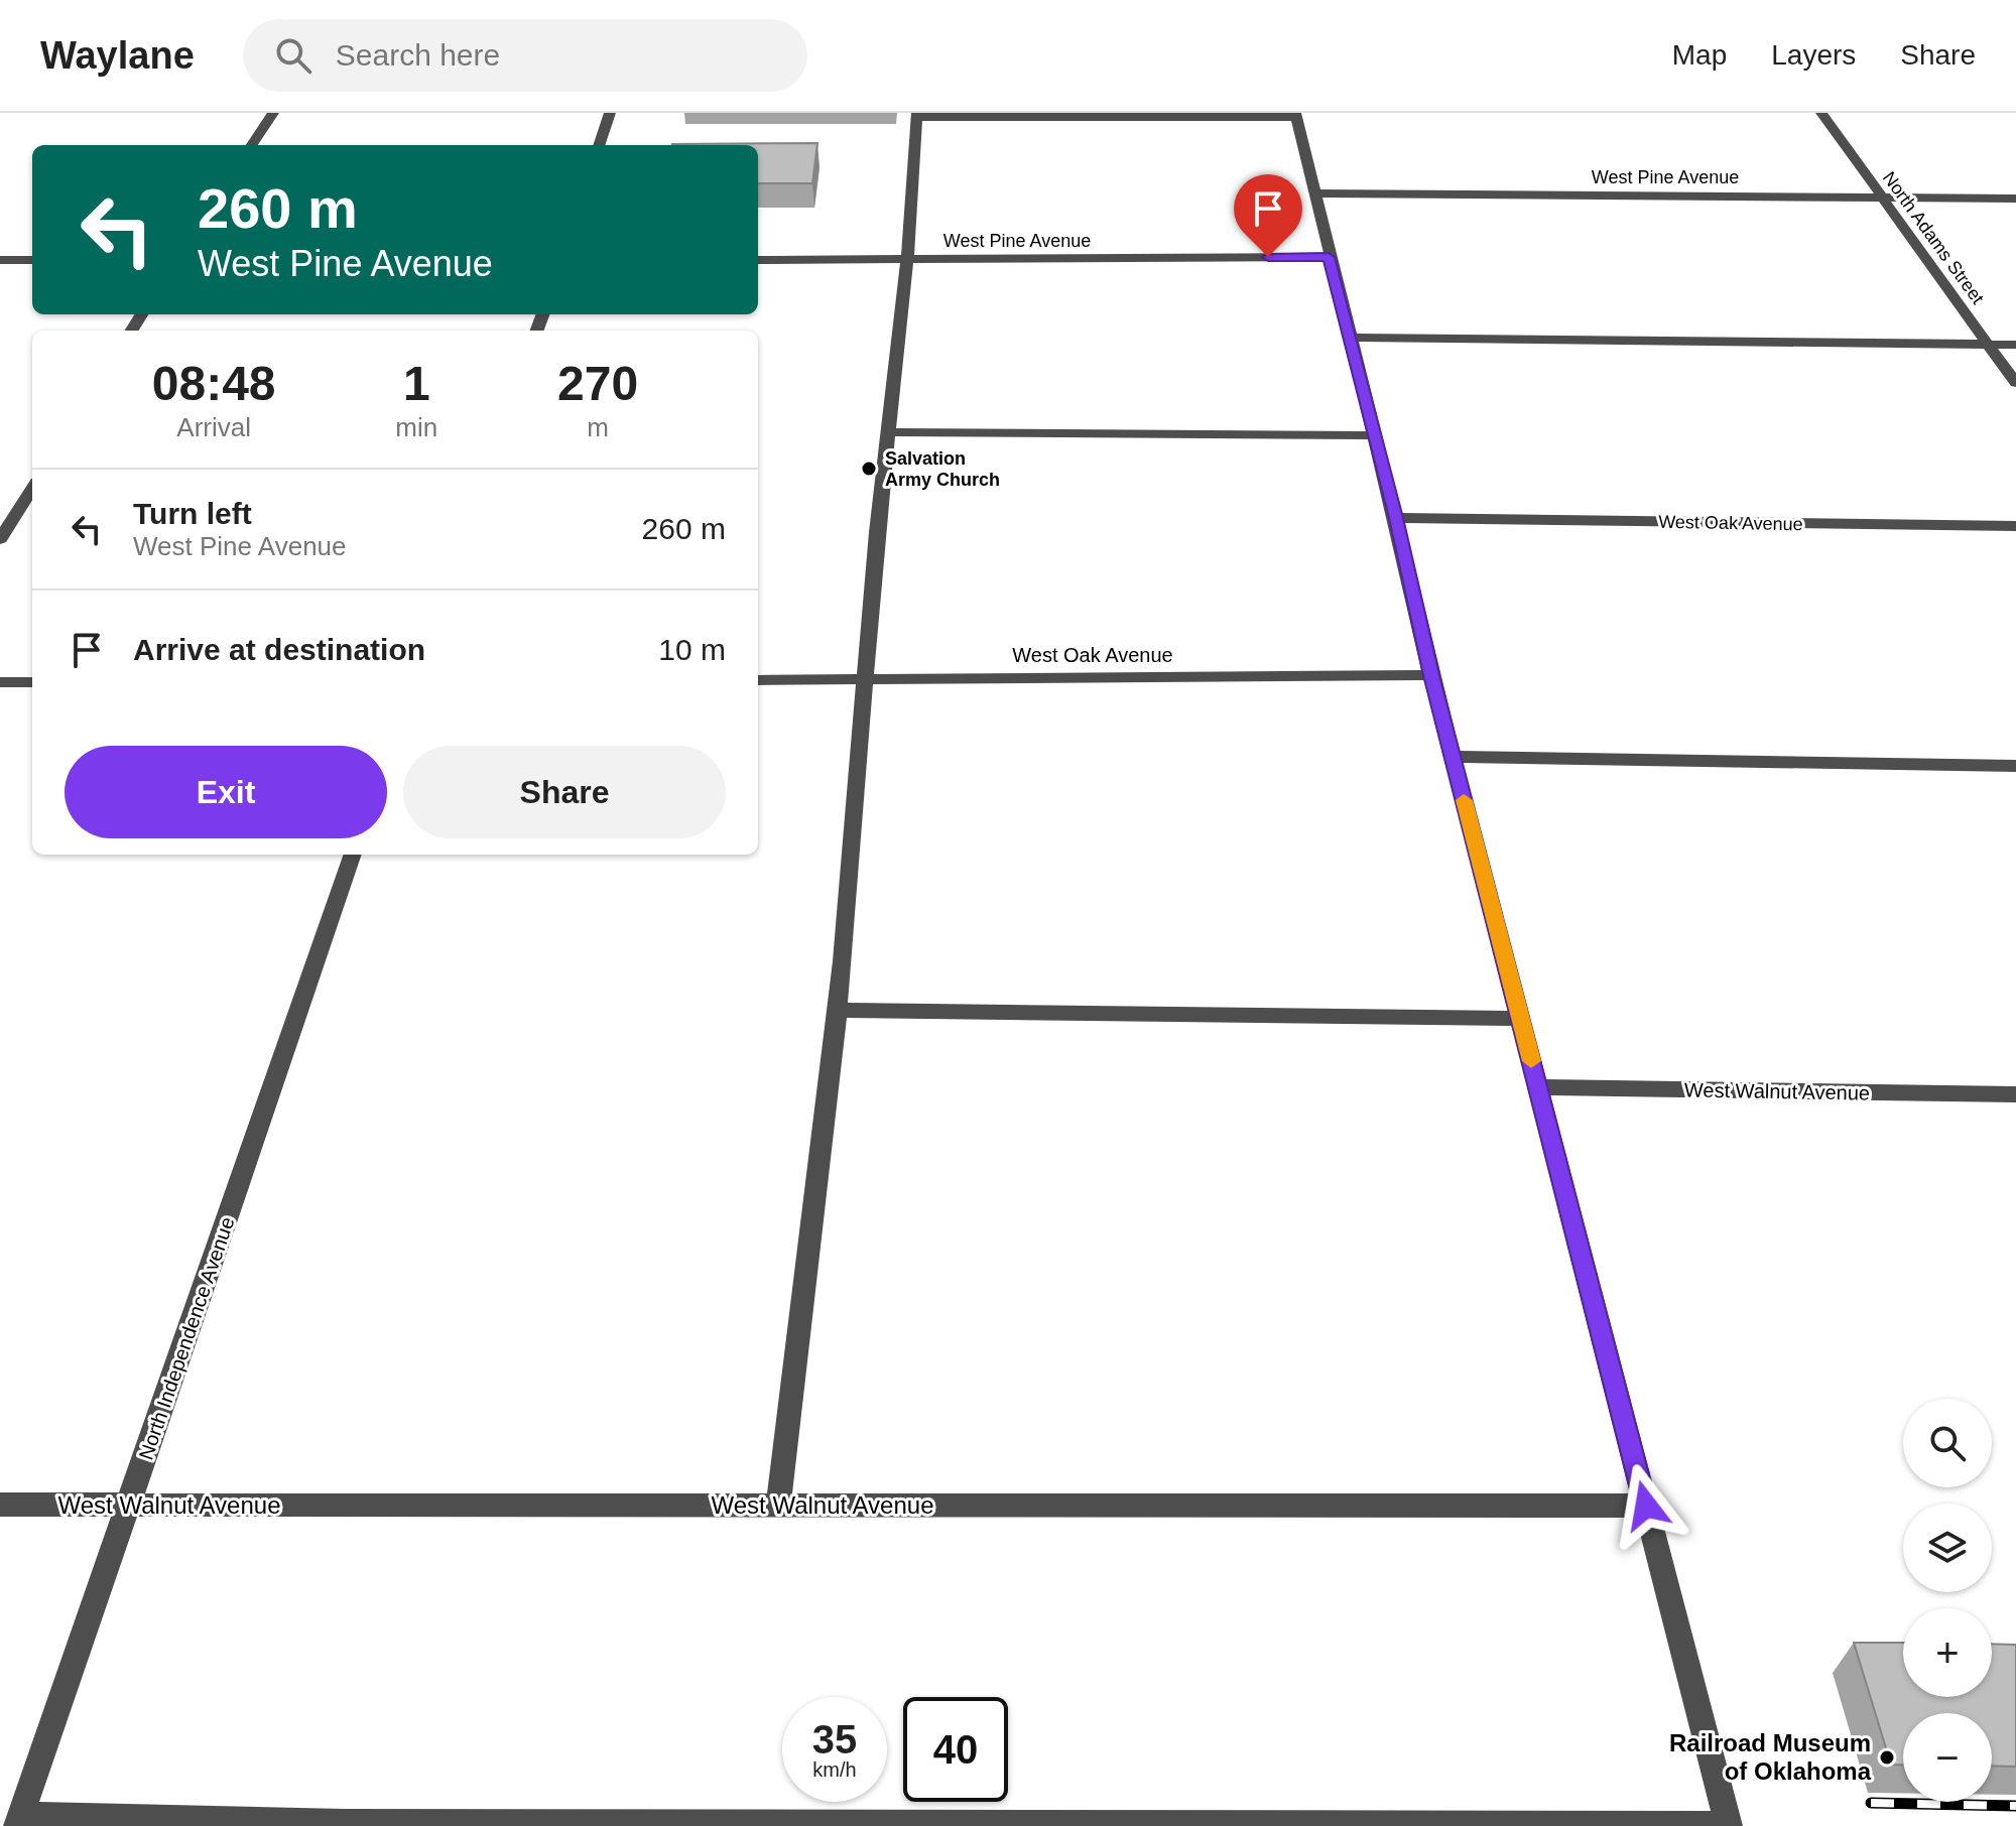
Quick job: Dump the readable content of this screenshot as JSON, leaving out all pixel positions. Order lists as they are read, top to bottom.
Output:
{
  "streets": {
    "street": [
      "West Pine Avenue",
      "North Adams Street",
      "West Oak Avenue",
      "West Walnut Avenue",
      "North Independence Avenue"
    ]
  },
  "crossings": [
    ["West Pine Avenue", "North Adams Street"],
    ["West Walnut Avenue", "North Independence Avenue"]
  ],
  "places": ["Salvation Army Church", "Railroad Museum of Oklahoma"],
  "page": {
    "header": "Waylane",
    "search": "Search here",
    "nav": ["Map", "Layers", "Share"],
    "turn": ["260 m", "West Pine Avenue"],
    "eta": [
      "08:48",
      "Arrival",
      "1",
      "min",
      "270",
      "m"
    ],
    "list": [
      {
        "name": "Turn left",
        "note": "West Pine Avenue",
        "value": "260 m"
      },
      {
        "name": "Arrive at destination",
        "value": "10 m"
      }
    ],
    "buttons": ["Exit", "Share"],
    "map_buttons": ["+", "−"],
    "speed": "35 km/h",
    "limit": "40"
  }
}
